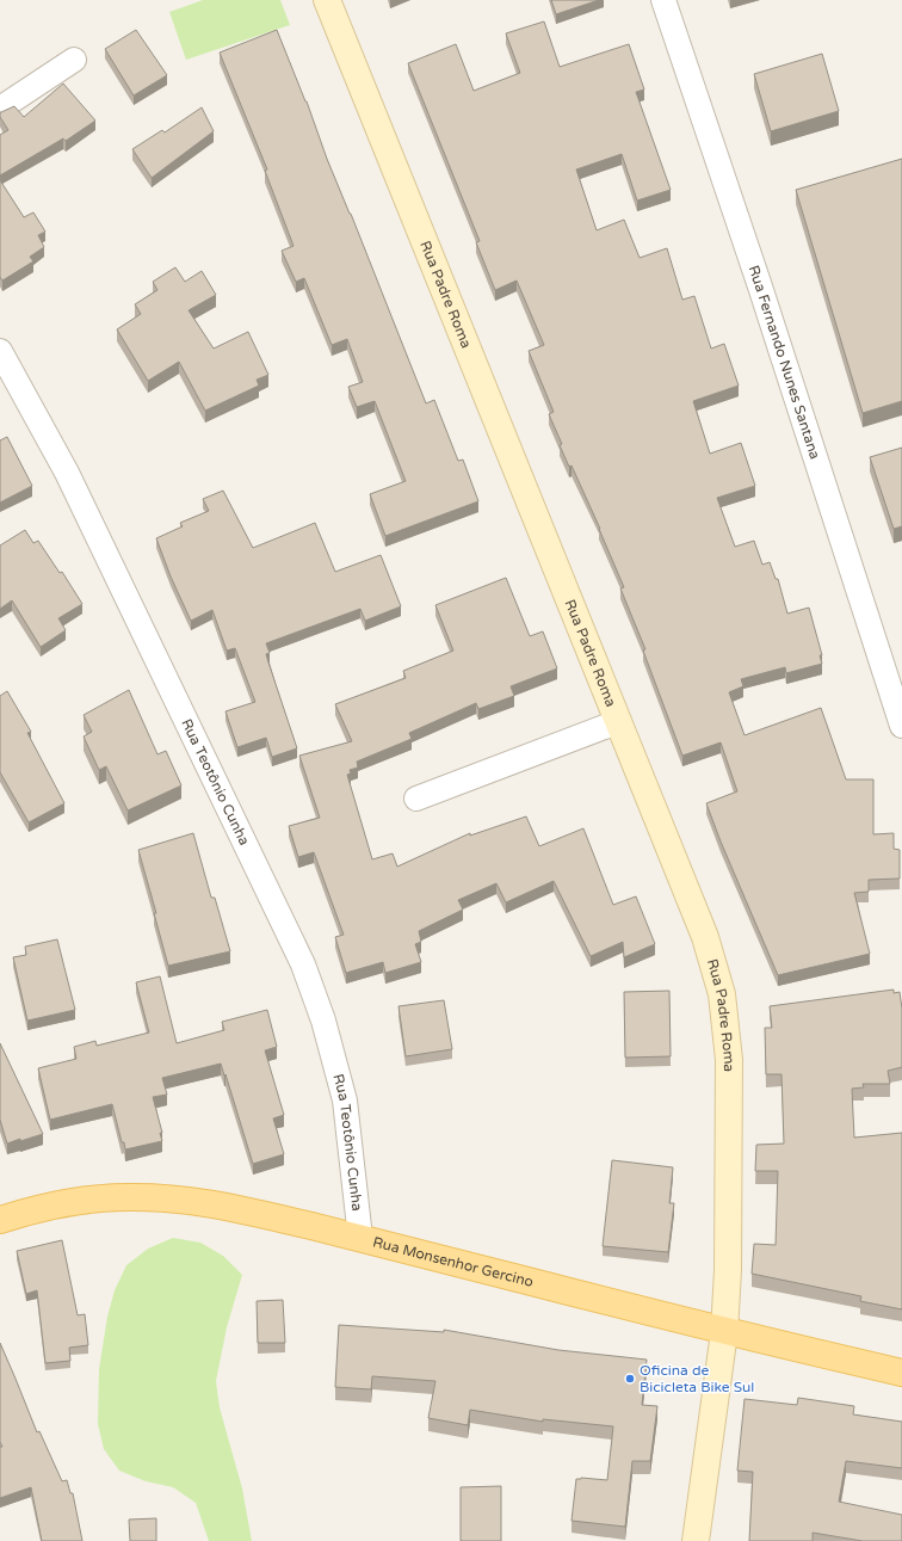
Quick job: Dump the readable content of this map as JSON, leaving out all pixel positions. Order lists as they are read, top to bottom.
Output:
{
  "streets": {
    "main road": ["Rua Monsenhor Gercino"],
    "street": ["Rua Padre Roma", "Rua Fernando Nunes Santana", "Rua Teotônio Cunha"]
  },
  "crossings": [
    ["Rua Padre Roma", "Rua Monsenhor Gercino"],
    ["Rua Teotônio Cunha", "Rua Monsenhor Gercino"]
  ],
  "places": ["Oficina de Bicicleta Bike Sul"]
}
